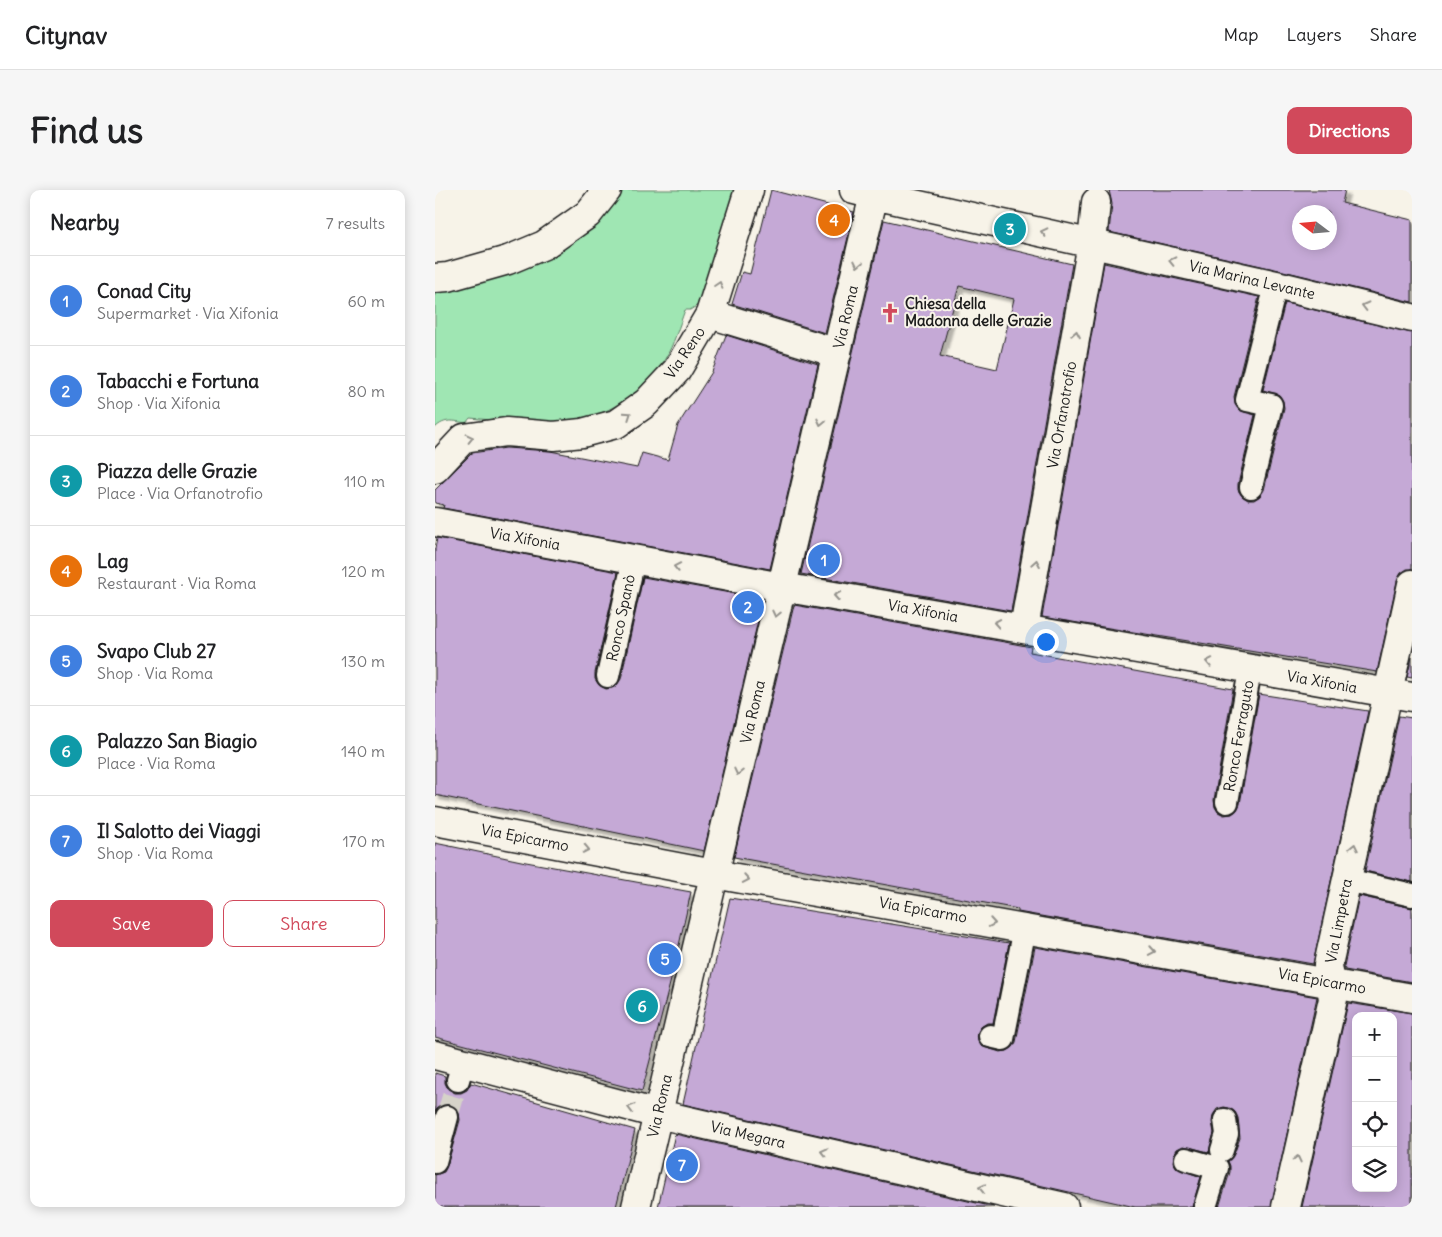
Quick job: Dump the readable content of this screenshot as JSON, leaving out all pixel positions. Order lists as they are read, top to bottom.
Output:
{
  "streets": {
    "street": [
      "Via Marina Levante",
      "Via Roma",
      "Via Reno",
      "Via Orfanotrofio",
      "Via Xifonia",
      "Ronco Spanò",
      "Ronco Ferraguto",
      "Via Epicarmo",
      "Via Limpetra",
      "Via Megara"
    ]
  },
  "crossings": [
    ["Via Marina Levante", "Via Roma"],
    ["Via Marina Levante", "Via Orfanotrofio"],
    ["Via Roma", "Via Xifonia"],
    ["Via Roma", "Via Epicarmo"],
    ["Via Roma", "Via Megara"],
    ["Via Orfanotrofio", "Via Xifonia"],
    ["Via Xifonia", "Ronco Spanò"],
    ["Via Xifonia", "Ronco Ferraguto"],
    ["Via Xifonia", "Via Limpetra"],
    ["Via Epicarmo", "Via Limpetra"]
  ],
  "one_way": [
    "Via Marina Levante",
    "Via Roma",
    "Via Orfanotrofio",
    "Via Xifonia",
    "Via Epicarmo",
    "Via Limpetra",
    "Via Megara"
  ],
  "places": {
    "church": ["Chiesa della Madonna delle Grazie"]
  },
  "north": "left",
  "page": {
    "header": "Citynav",
    "nav": ["Map", "Layers", "Share"],
    "buttons": [
      "Directions",
      ["Save", "Share"]
    ],
    "title": "Find us",
    "heading": ["Nearby", "7 results"],
    "pins": [
      "4",
      "3",
      "1",
      "2",
      "5",
      "6",
      "7"
    ],
    "list": [
      {
        "mark": "1",
        "name": "Conad City",
        "note": "Supermarket · Via Xifonia",
        "value": "60 m"
      },
      {
        "mark": "2",
        "name": "Tabacchi e Fortuna",
        "note": "Shop · Via Xifonia",
        "value": "80 m"
      },
      {
        "mark": "3",
        "name": "Piazza delle Grazie",
        "note": "Place · Via Orfanotrofio",
        "value": "110 m"
      },
      {
        "mark": "4",
        "name": "Lag",
        "note": "Restaurant · Via Roma",
        "value": "120 m"
      },
      {
        "mark": "5",
        "name": "Svapo Club 27",
        "note": "Shop · Via Roma",
        "value": "130 m"
      },
      {
        "mark": "6",
        "name": "Palazzo San Biagio",
        "note": "Place · Via Roma",
        "value": "140 m"
      },
      {
        "mark": "7",
        "name": "Il Salotto dei Viaggi",
        "note": "Shop · Via Roma",
        "value": "170 m"
      }
    ],
    "map_buttons": ["+", "−"]
  }
}
